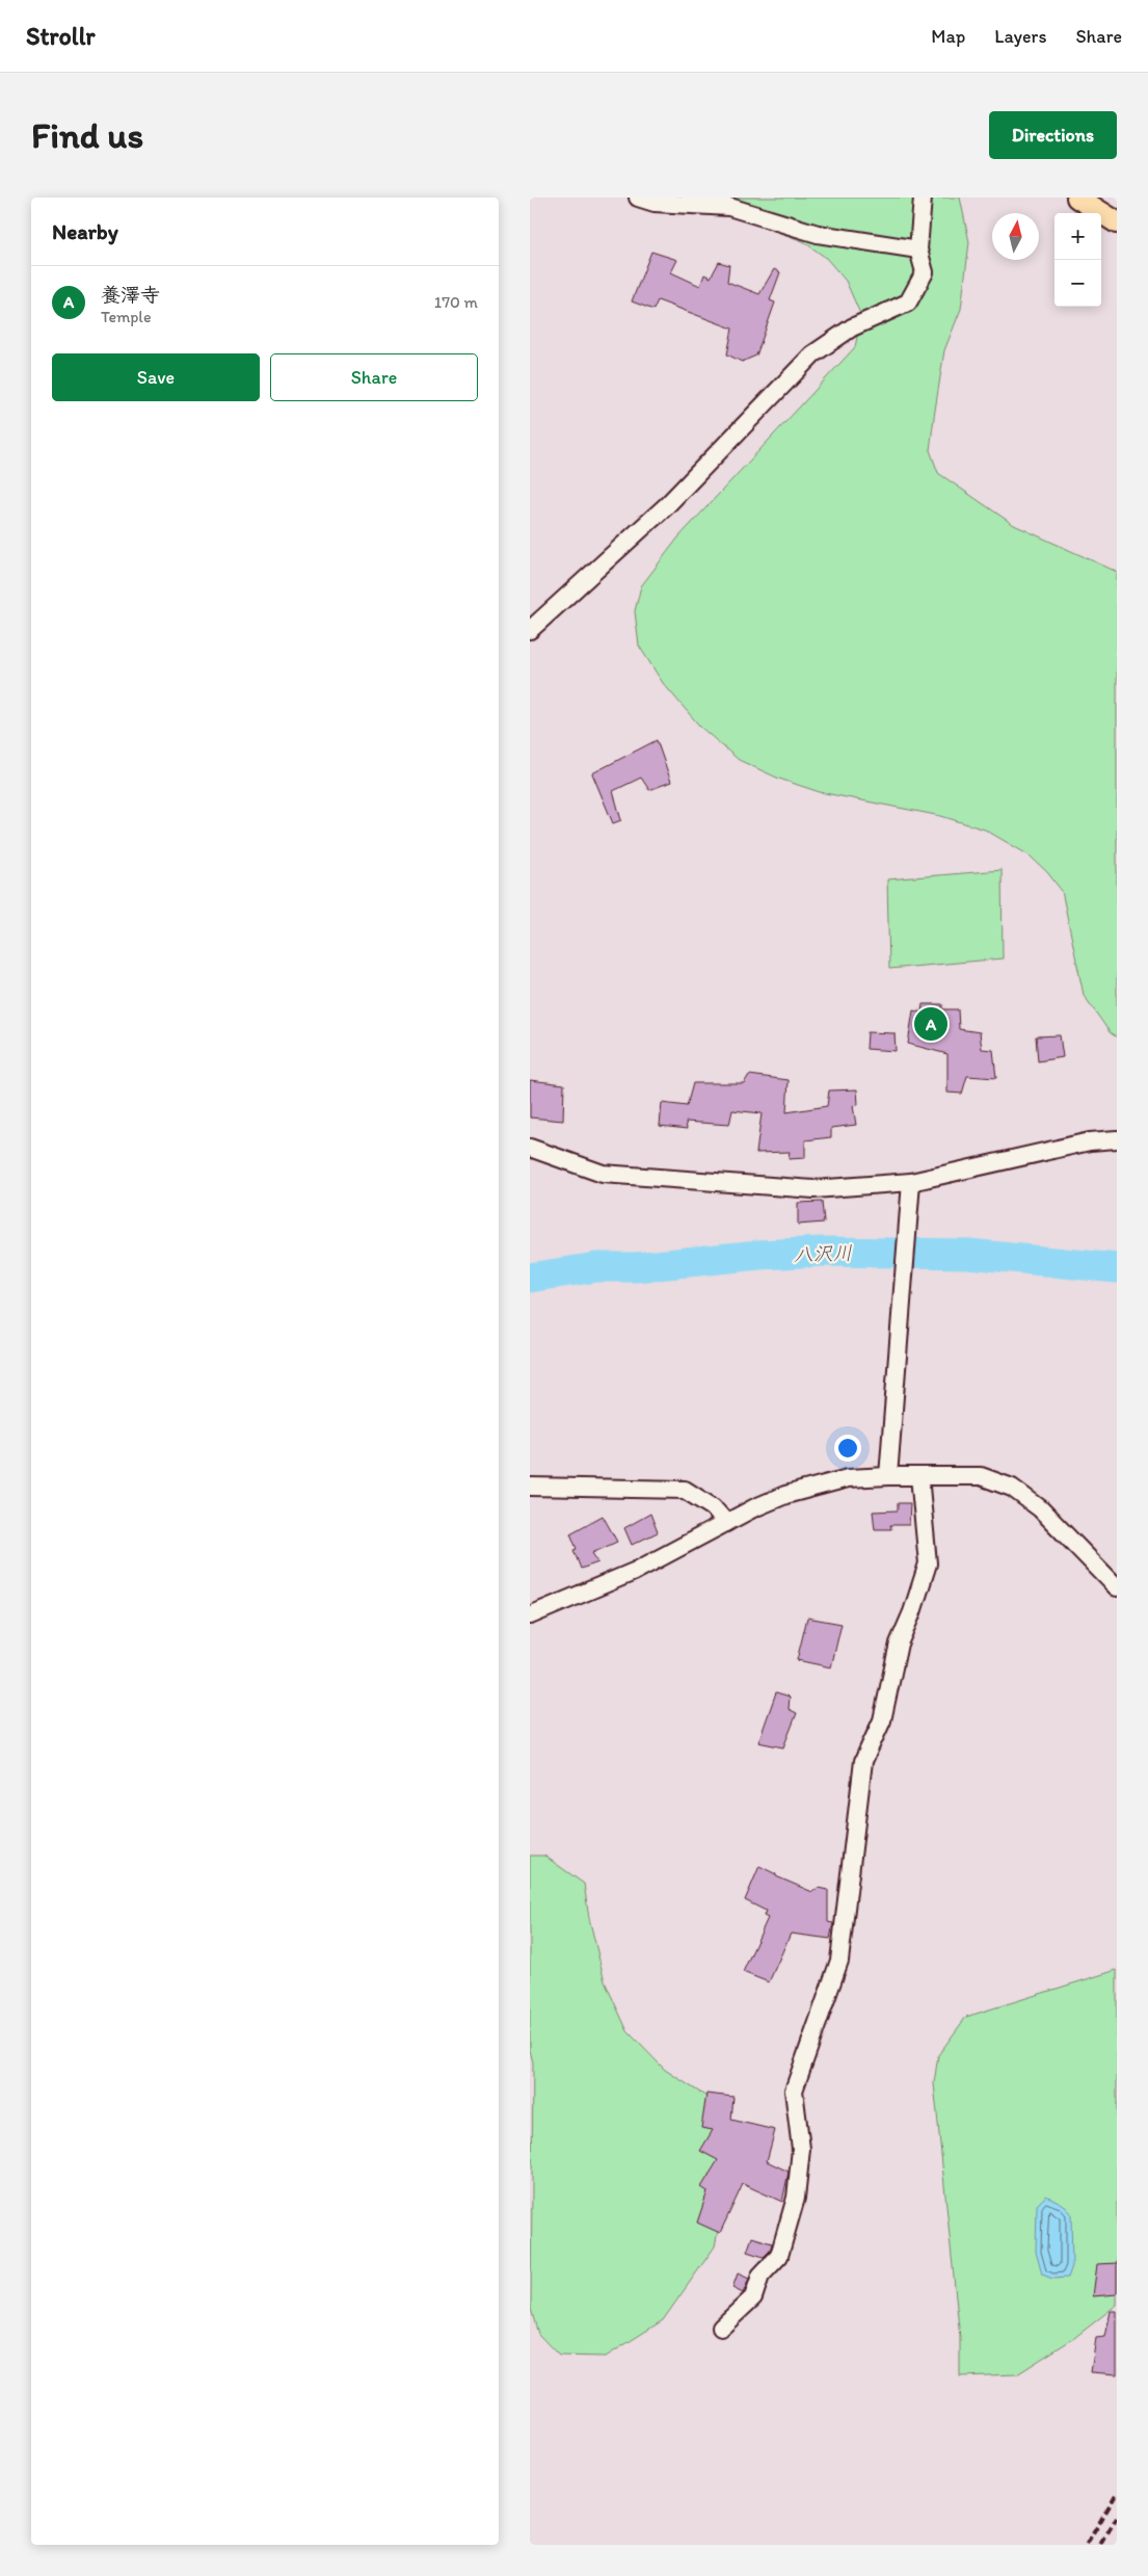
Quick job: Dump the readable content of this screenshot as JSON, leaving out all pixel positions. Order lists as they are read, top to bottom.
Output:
{
  "water": ["八沢川"],
  "north": "top",
  "page": {
    "header": "Strollr",
    "nav": ["Map", "Layers", "Share"],
    "buttons": [
      "Directions",
      ["Save", "Share"]
    ],
    "title": "Find us",
    "heading": "Nearby",
    "map_buttons": ["+", "−"],
    "list": [
      {
        "mark": "A",
        "name": "養澤寺",
        "note": "Temple",
        "value": "170 m"
      }
    ],
    "pins": "A"
  }
}
